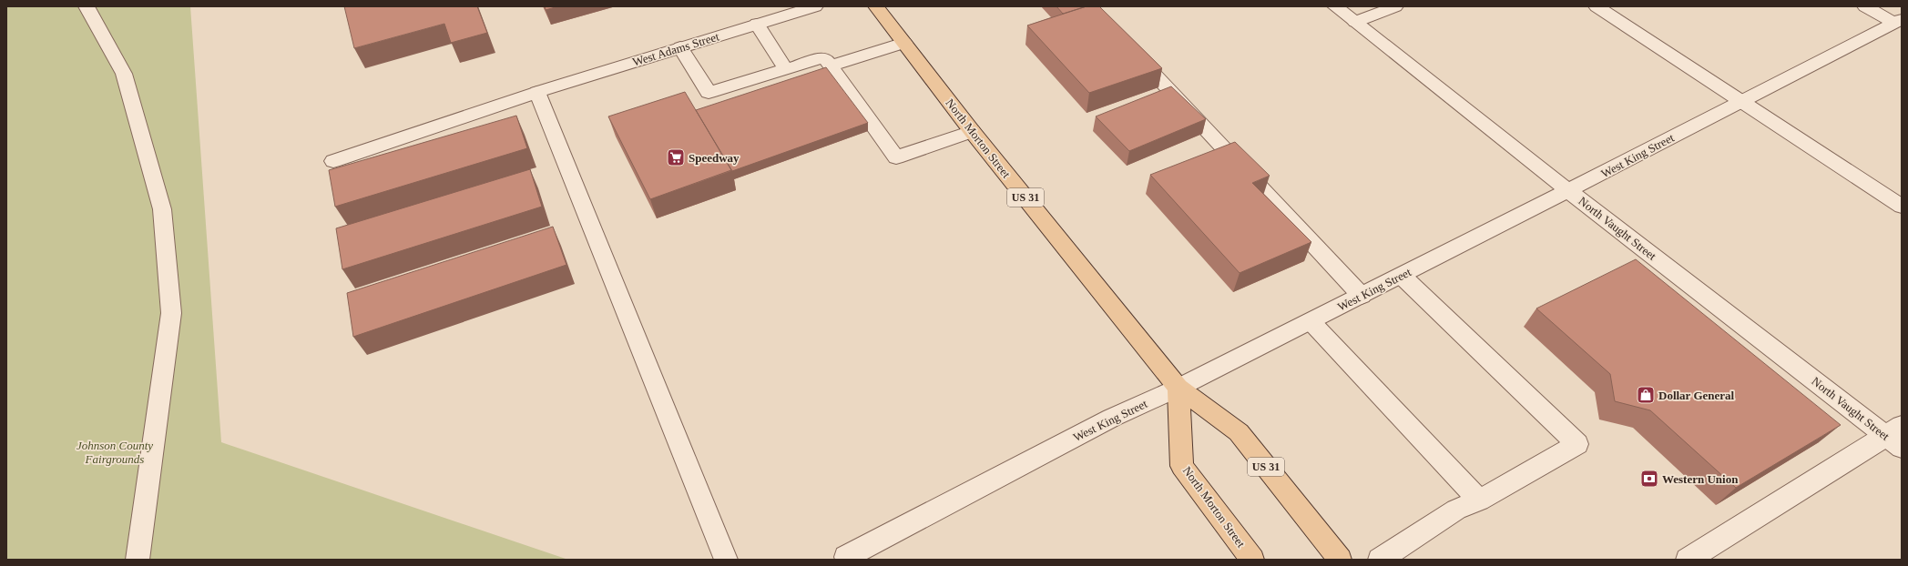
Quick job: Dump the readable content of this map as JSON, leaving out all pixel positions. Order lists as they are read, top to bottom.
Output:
{
  "streets": {
    "main road": ["North Morton Street", "US 31"],
    "street": ["West Adams Street", "West King Street", "North Vaught Street"]
  },
  "crossings": [
    ["North Morton Street", "West King Street"],
    ["West King Street", "North Vaught Street"]
  ],
  "parks": ["Johnson County Fairgrounds"],
  "places": {
    "supermarket": ["Speedway"],
    "shop": ["Dollar General"],
    "bank": ["Western Union"]
  }
}
